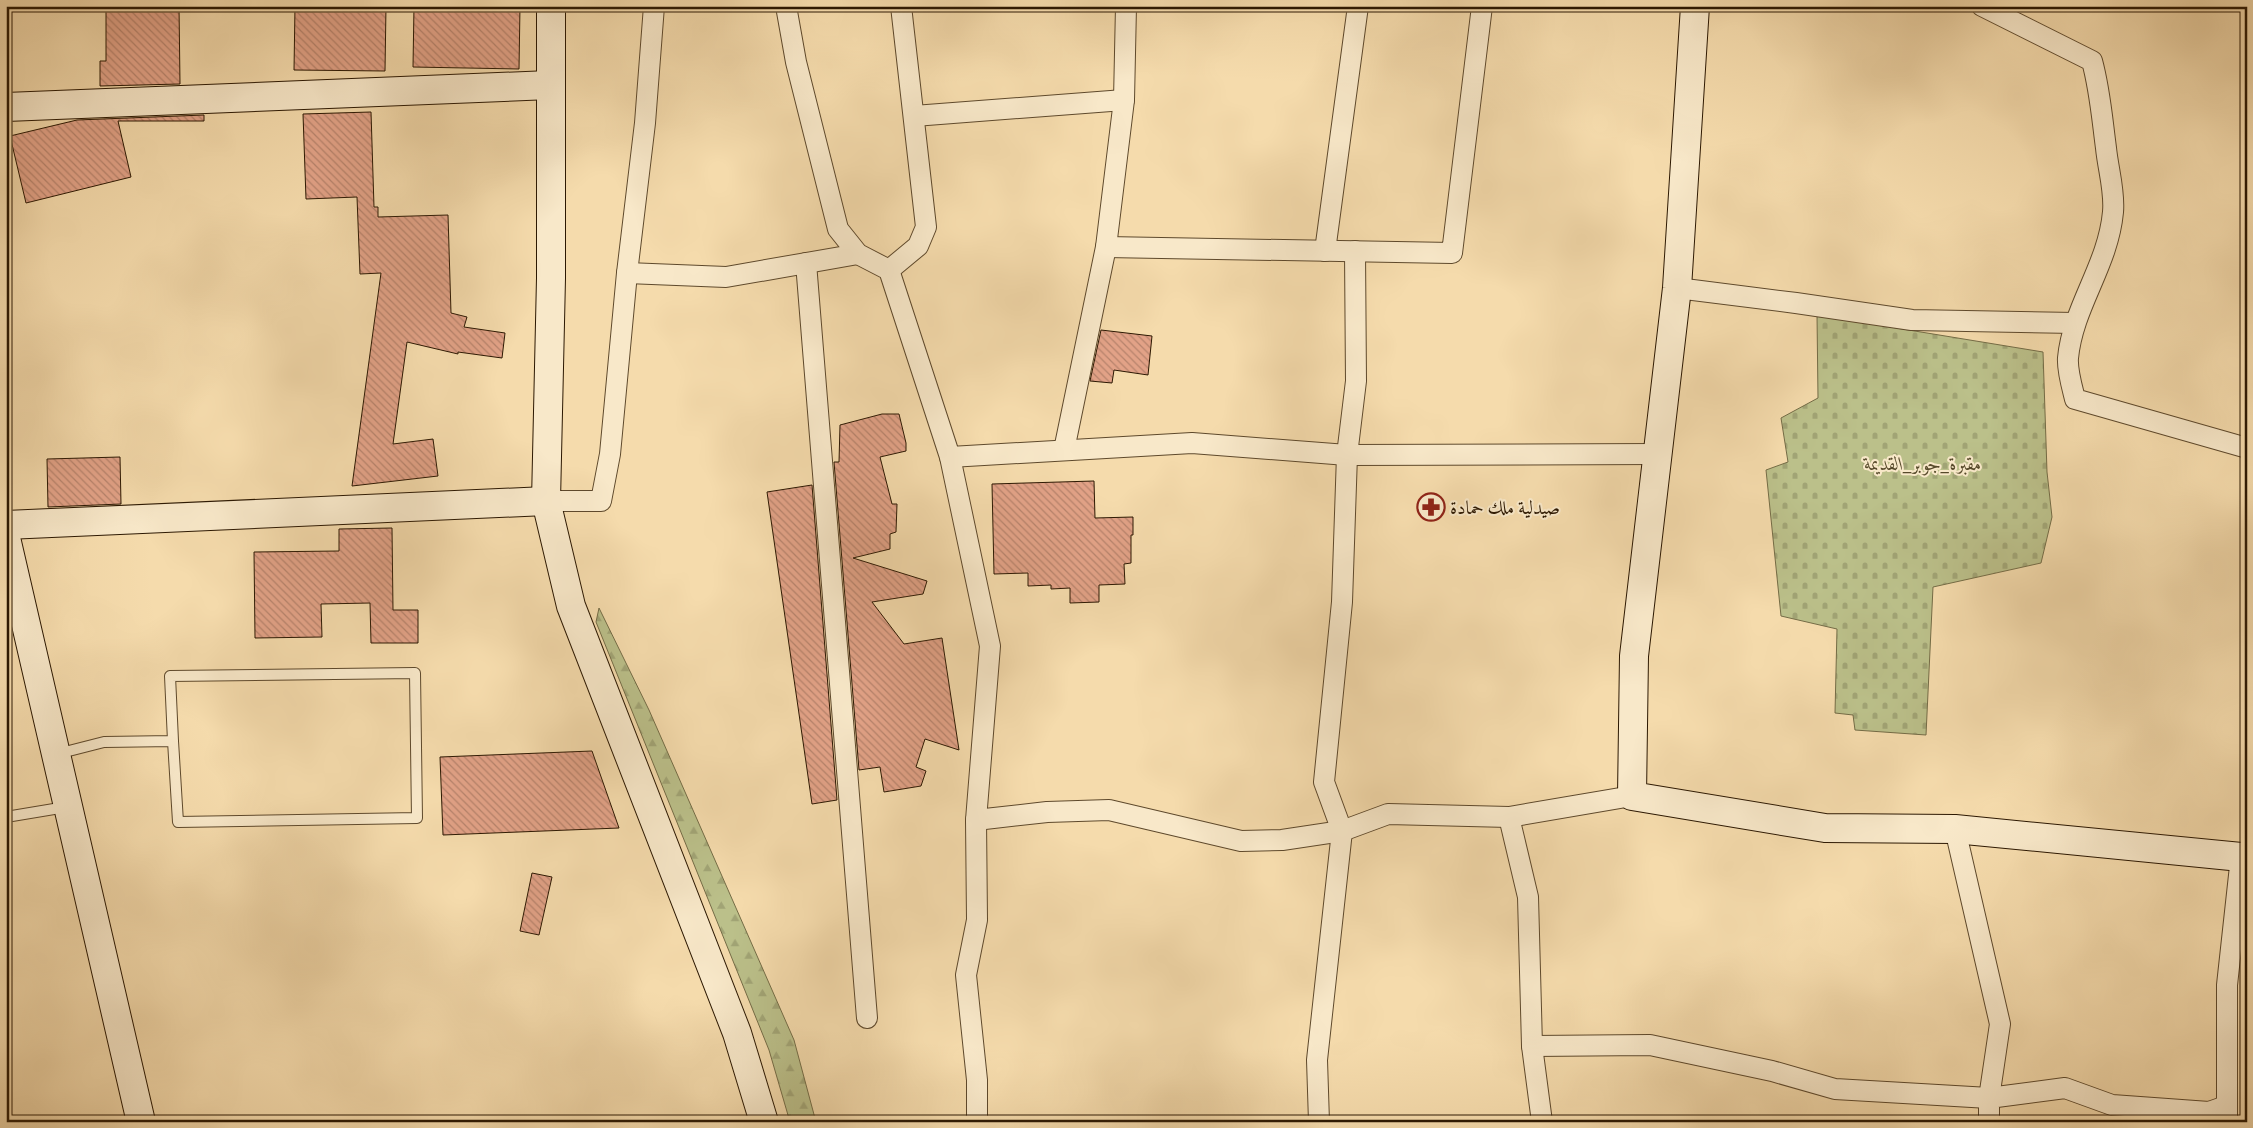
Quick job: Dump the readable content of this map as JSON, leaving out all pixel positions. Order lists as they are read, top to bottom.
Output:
{
  "parks": ["مقبرة_جوبر_القديمة"],
  "places": {
    "pharmacy": ["صيدلية ملك حمادة"]
  }
}
